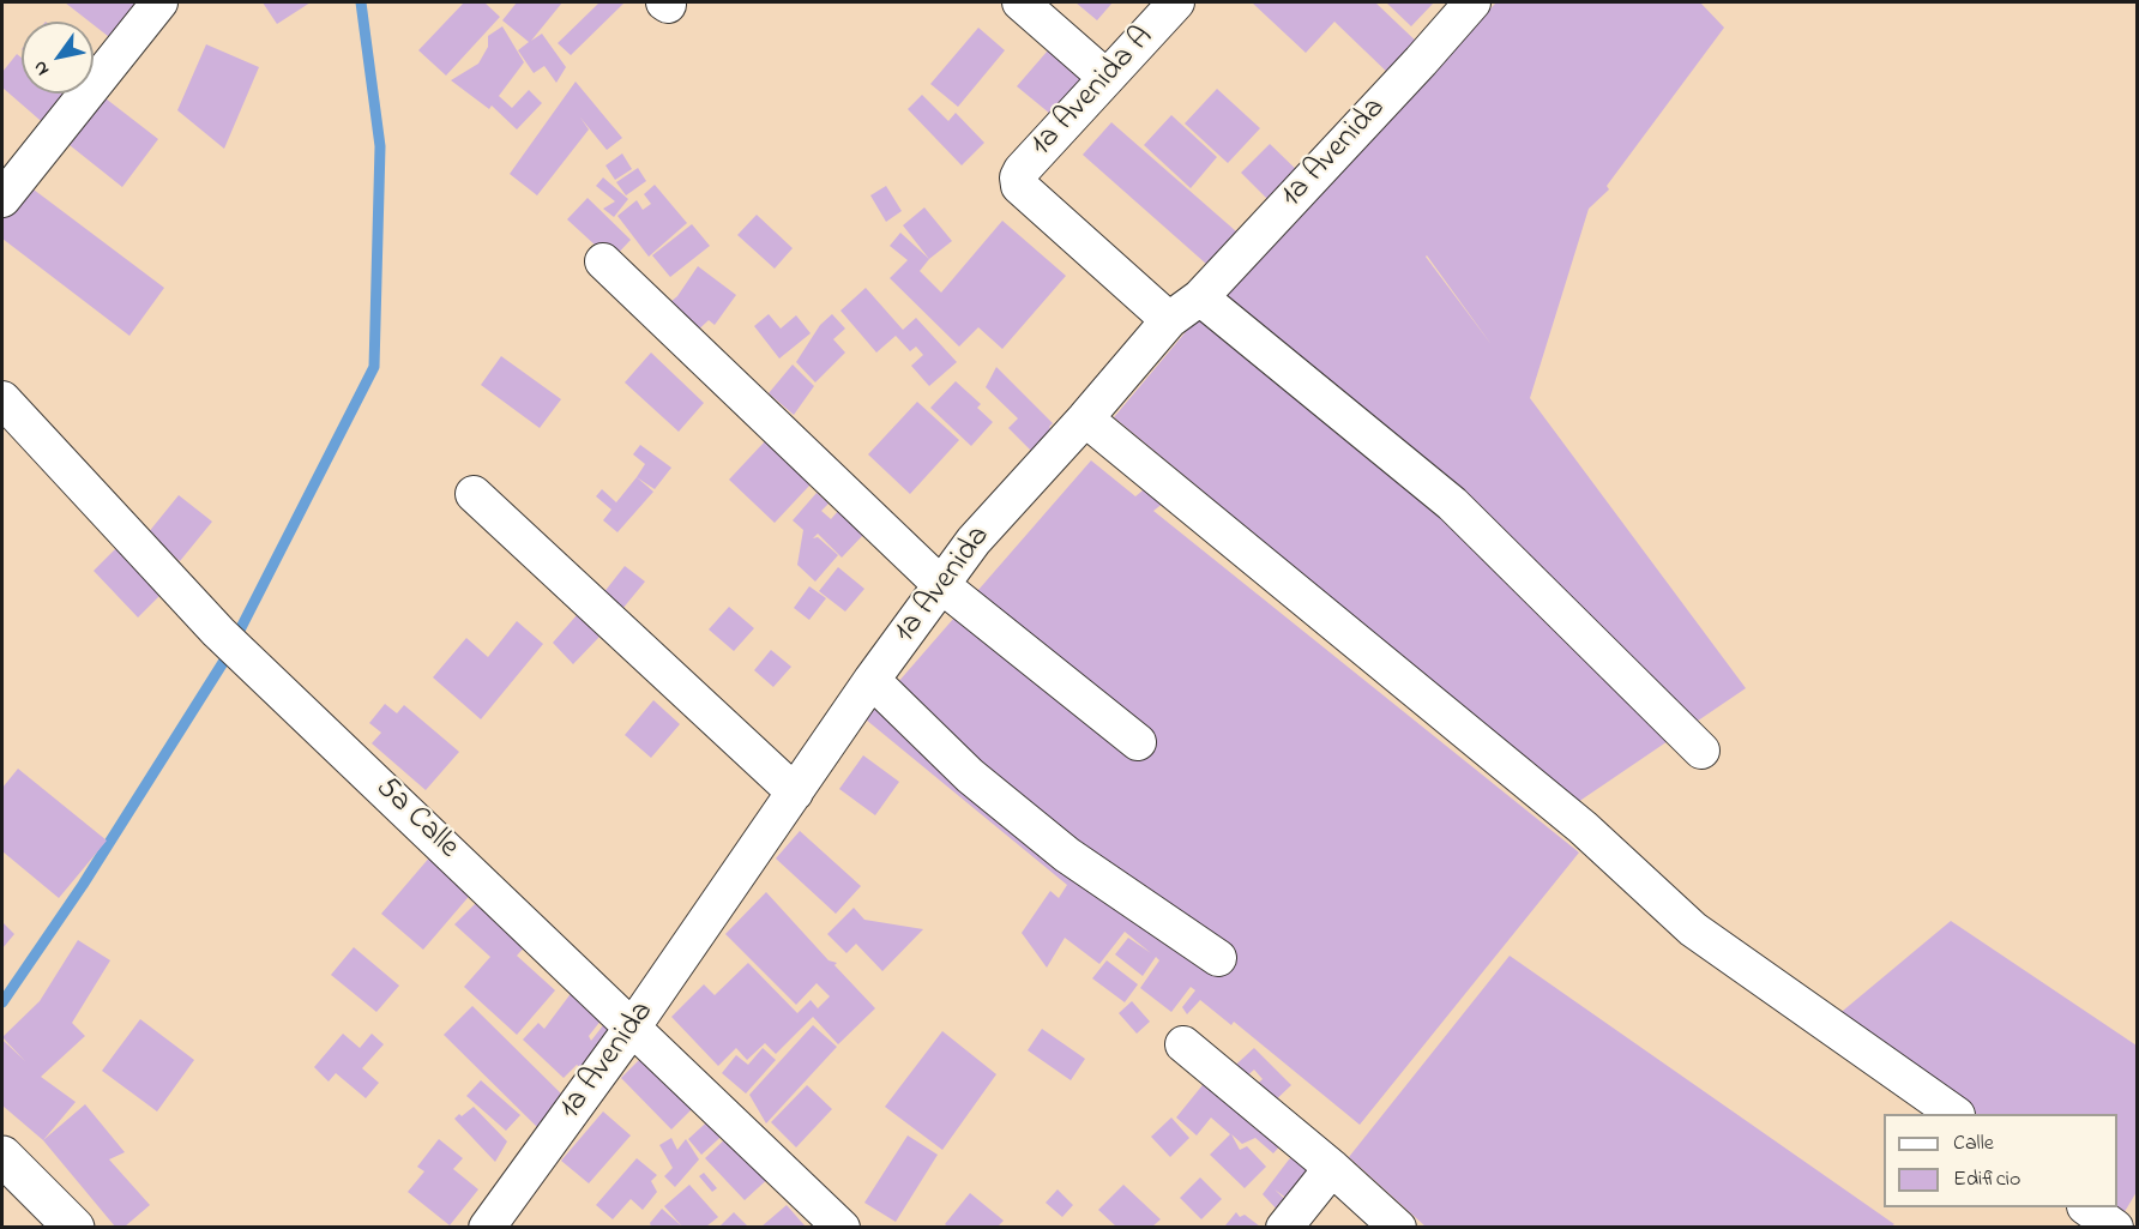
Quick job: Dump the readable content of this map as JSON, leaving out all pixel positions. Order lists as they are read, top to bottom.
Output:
{
  "streets": {
    "street": ["1a Avenida A", "1a Avenida", "5a Calle"]
  },
  "crossings": [
    ["1a Avenida A", "1a Avenida"],
    ["1a Avenida", "5a Calle"]
  ],
  "legend": ["Calle", "Edificio"],
  "north": "bottom left"
}
